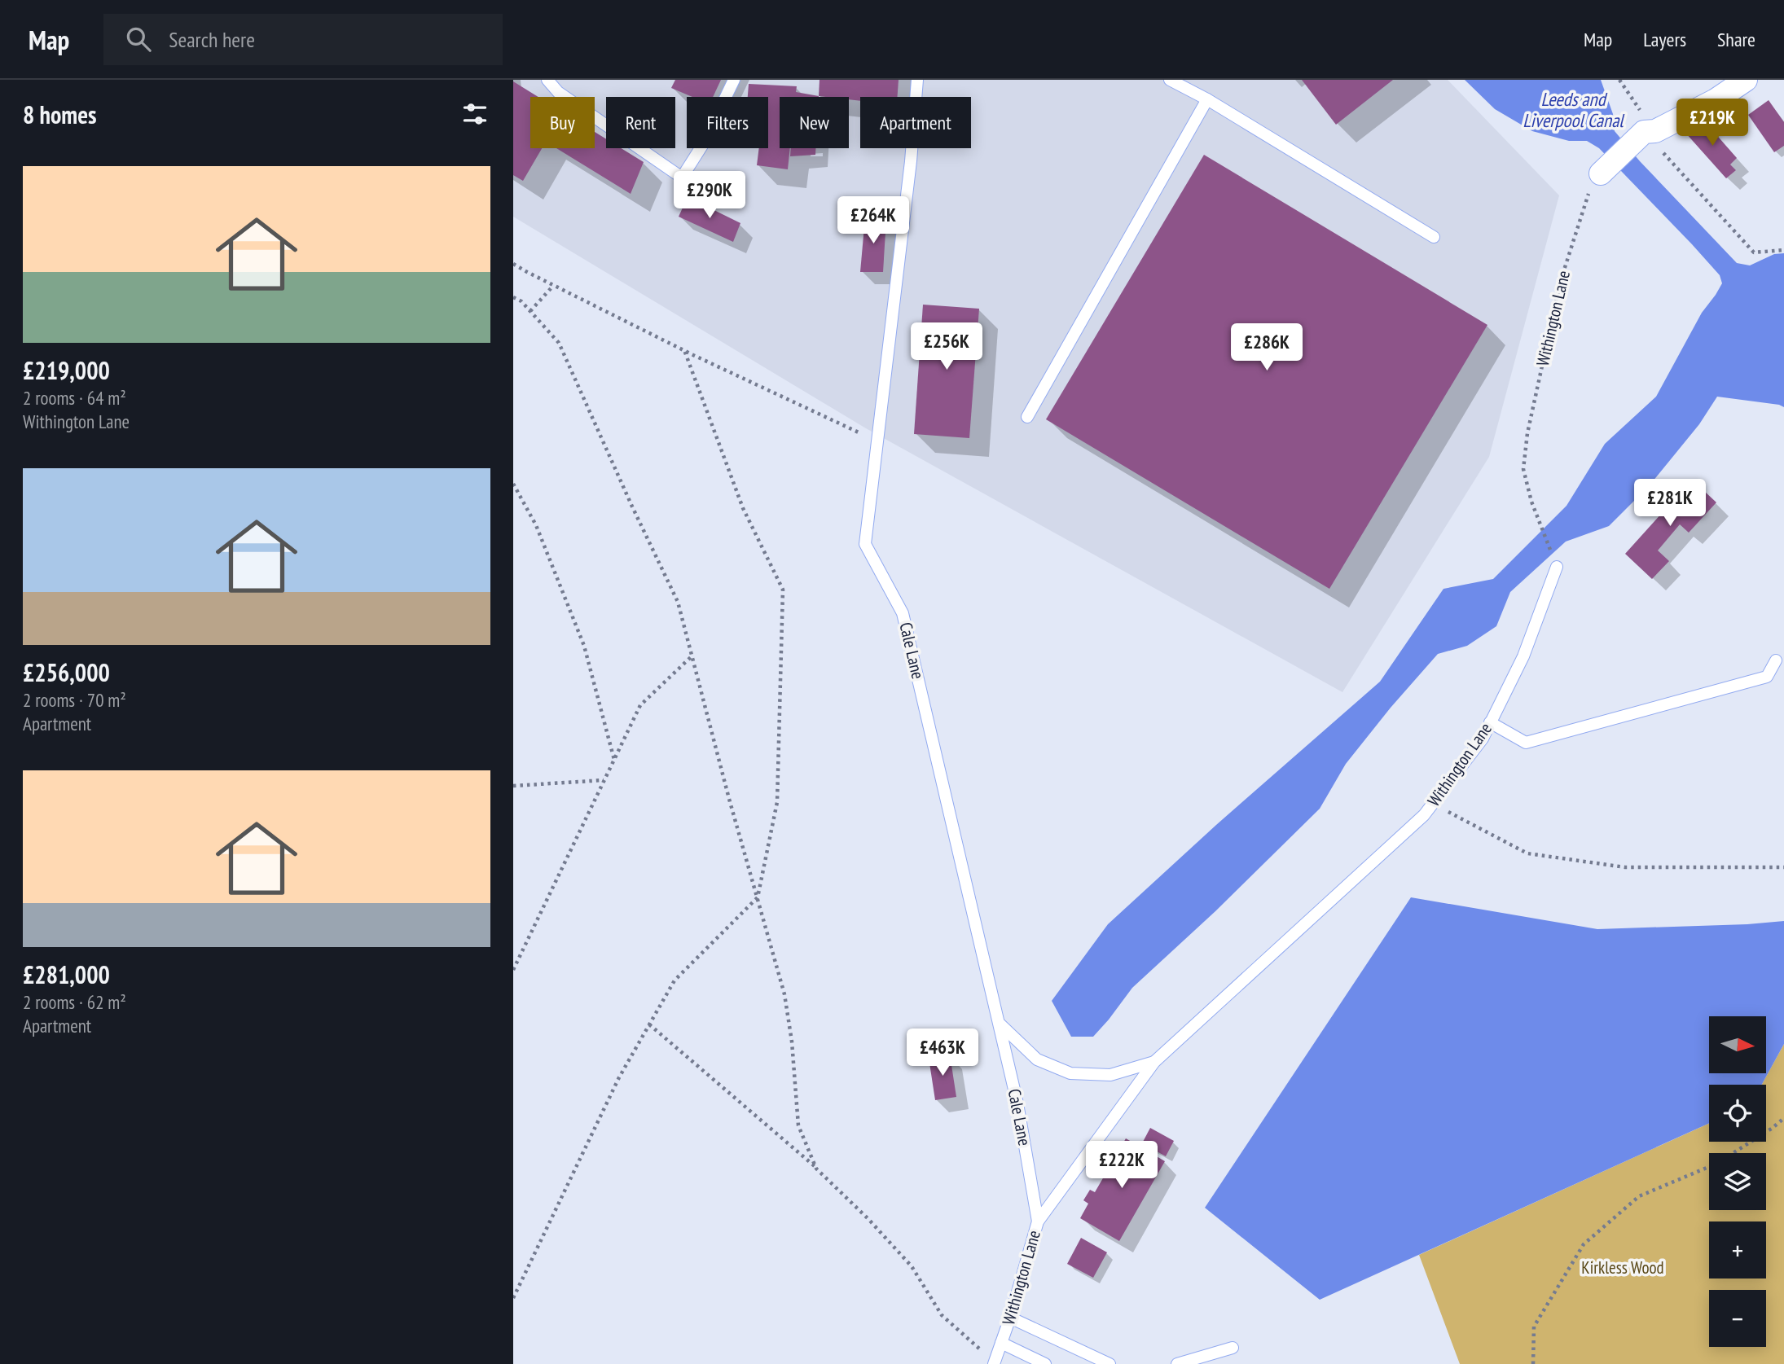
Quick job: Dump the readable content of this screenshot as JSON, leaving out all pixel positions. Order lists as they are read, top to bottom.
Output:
{
  "streets": {
    "lane": ["Withington Lane", "Cale Lane"]
  },
  "crossings": [
    ["Withington Lane", "Cale Lane"]
  ],
  "water": ["Leeds and Liverpool Canal"],
  "parks": ["Kirkless Wood"],
  "north": "right",
  "page": {
    "header": "Map",
    "search": "Search here",
    "nav": ["Map", "Layers", "Share"],
    "heading": "8 homes",
    "chip": [
      "Buy",
      "Rent",
      "Filters",
      "New",
      "Apartment"
    ],
    "price": [
      "£219K",
      "£290K",
      "£264K",
      "£256K",
      "£286K",
      "£281K",
      "£463K",
      "£222K"
    ],
    "list": [
      {
        "name": "£219,000",
        "note": "2 rooms · 64 m² · Withington Lane"
      },
      {
        "name": "£256,000",
        "note": "2 rooms · 70 m² · Apartment"
      },
      {
        "name": "£281,000",
        "note": "2 rooms · 62 m² · Apartment"
      }
    ],
    "map_buttons": ["+", "−"]
  }
}
